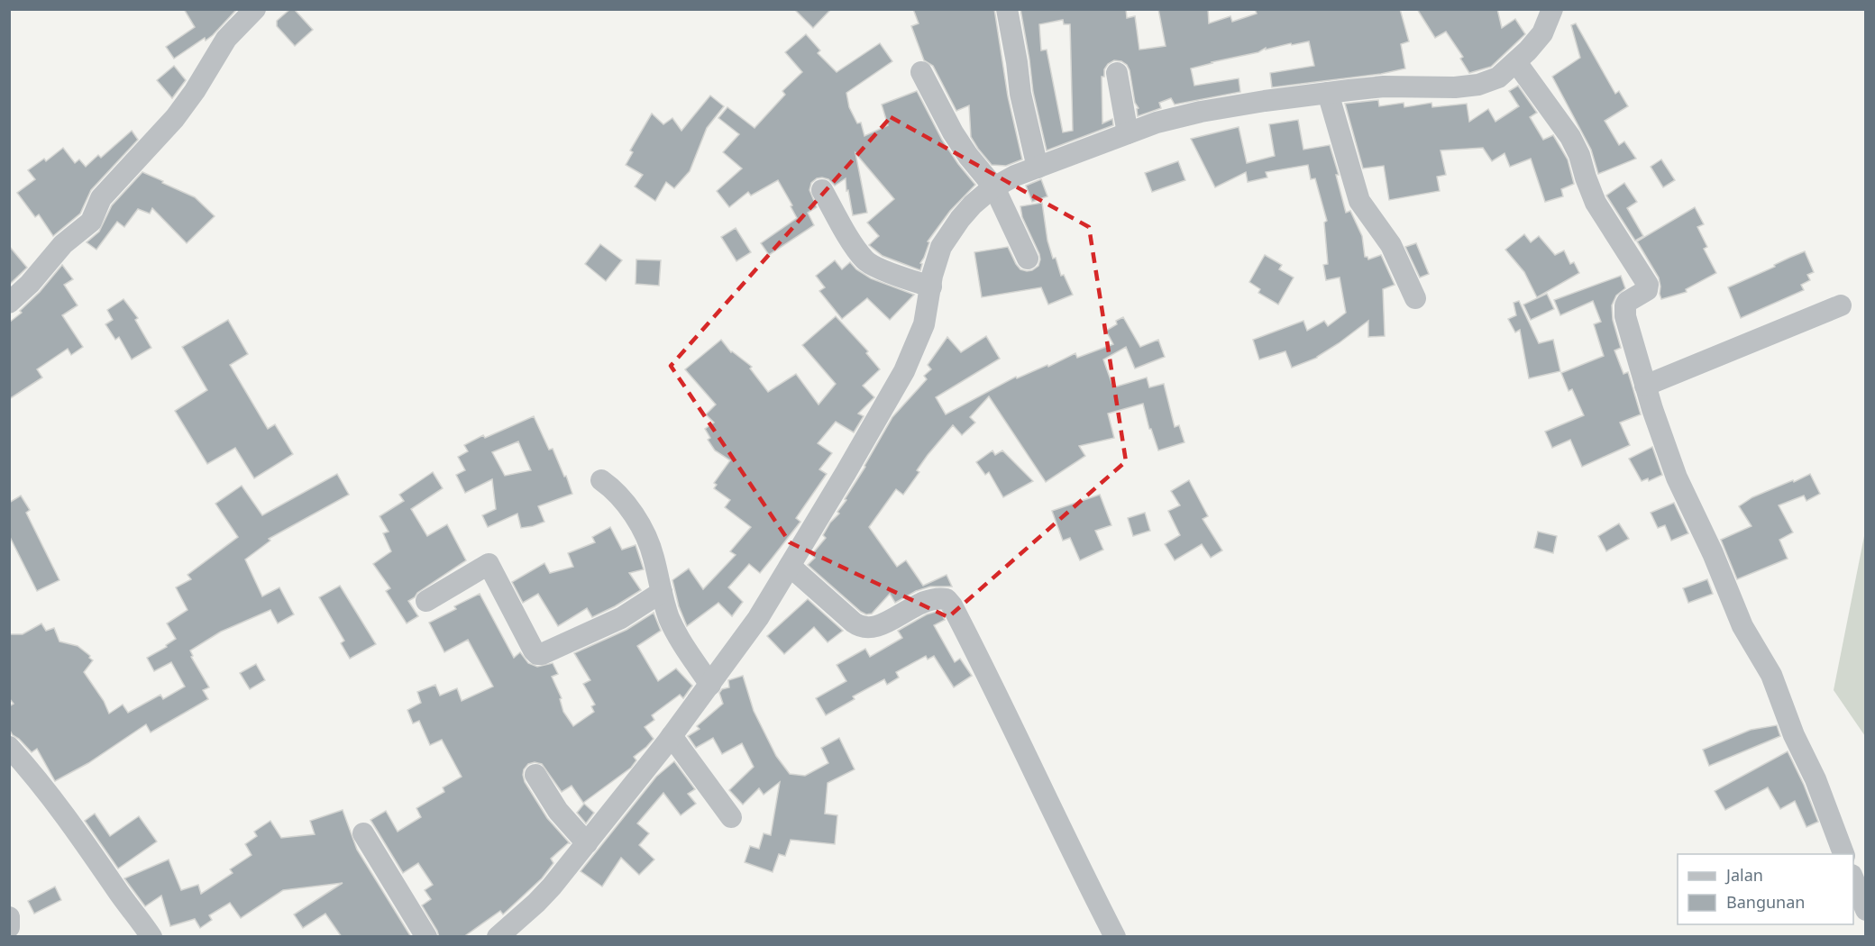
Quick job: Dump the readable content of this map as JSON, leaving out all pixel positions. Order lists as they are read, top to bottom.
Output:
{
  "legend": ["Jalan", "Bangunan"]
}
